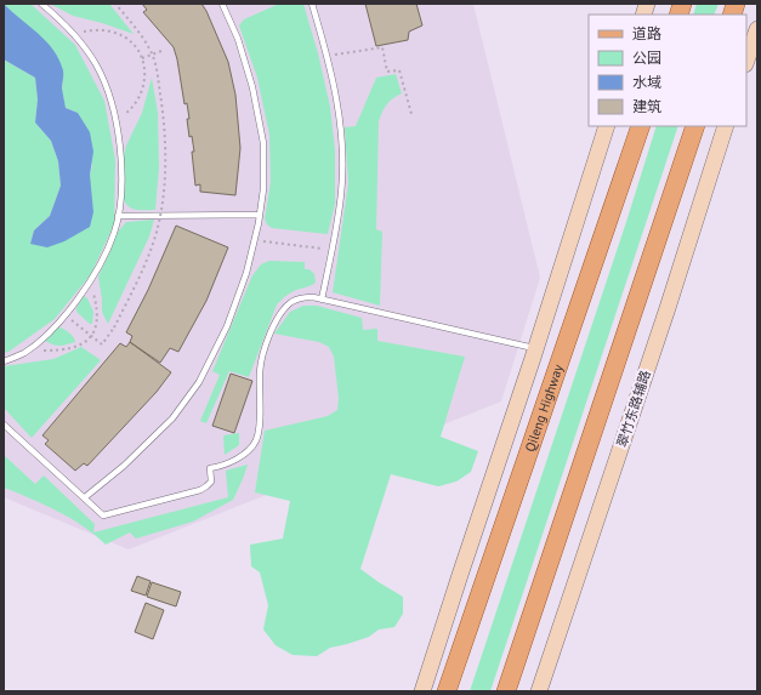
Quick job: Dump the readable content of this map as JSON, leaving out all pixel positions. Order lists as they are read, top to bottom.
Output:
{
  "streets": {
    "main road": ["Qileng Highway", "翠竹东路辅路"]
  },
  "legend": [
    "道路",
    "公园",
    "水域",
    "建筑"
  ]
}
